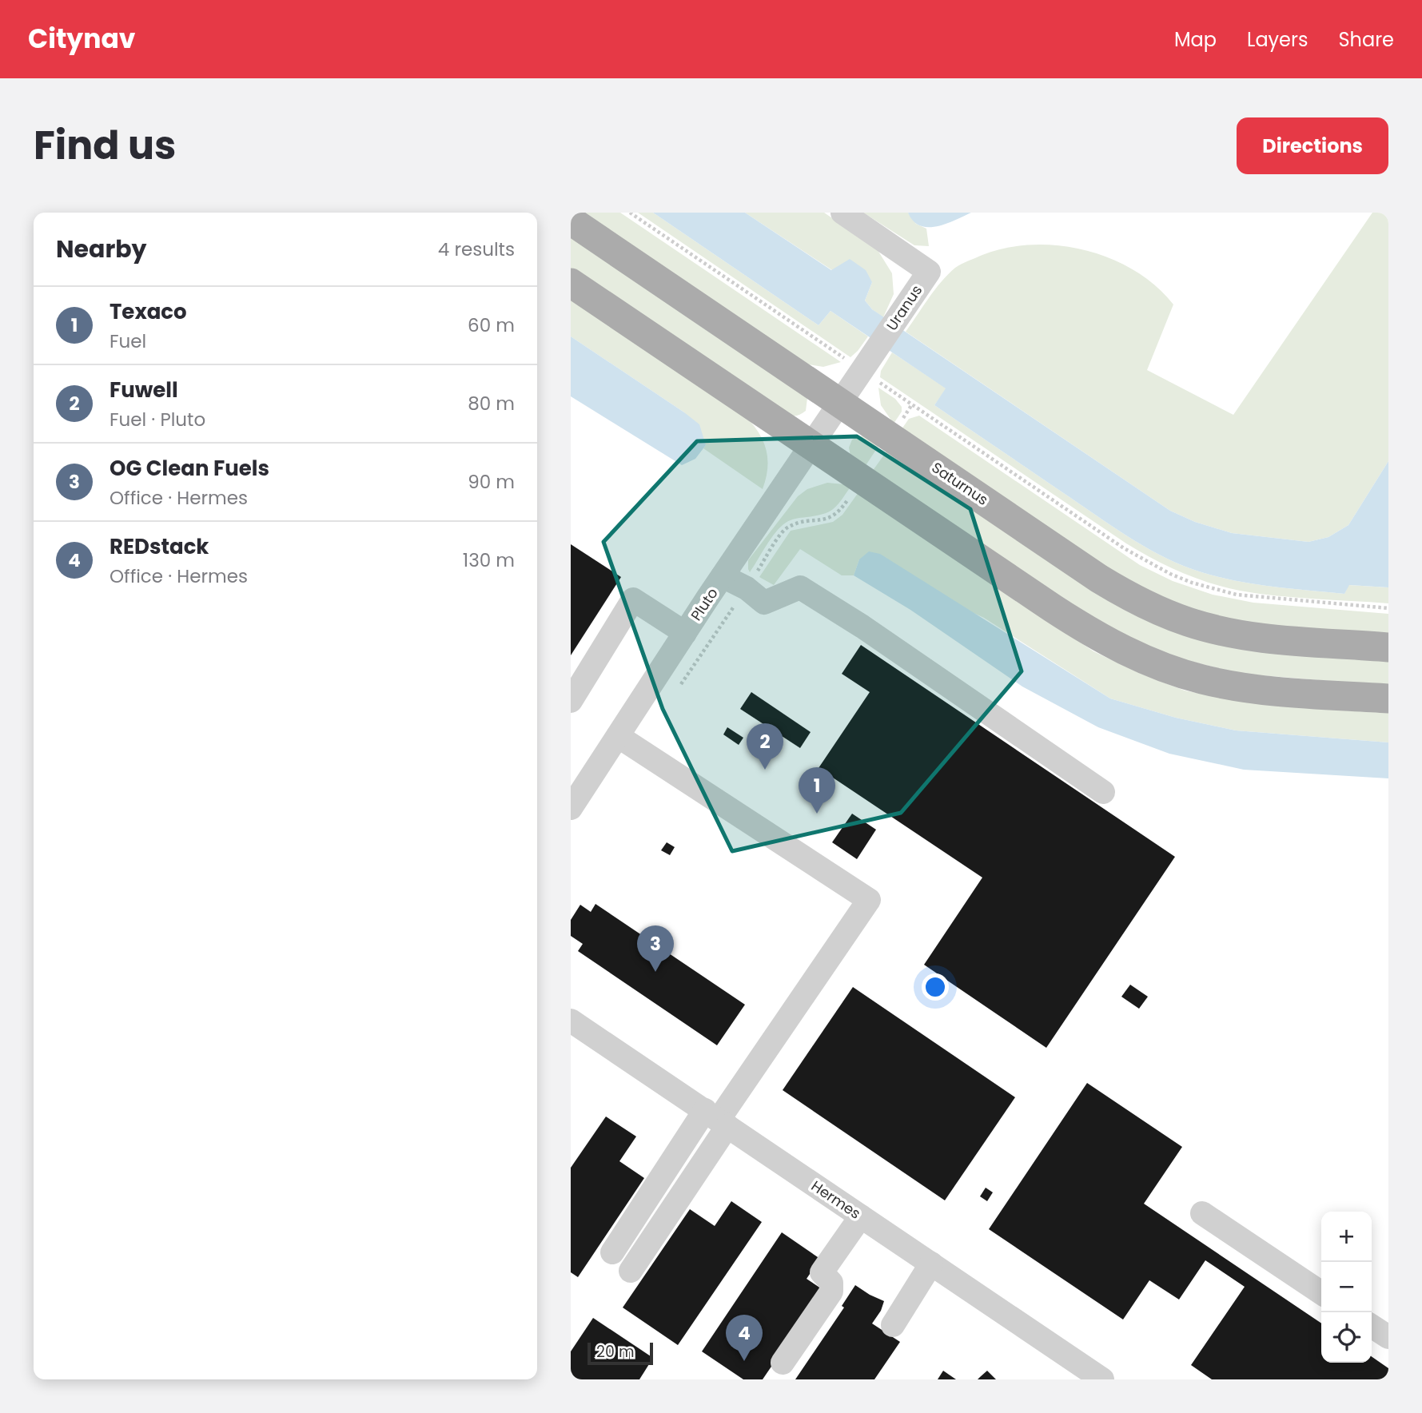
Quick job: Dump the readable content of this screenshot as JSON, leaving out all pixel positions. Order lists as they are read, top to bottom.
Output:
{
  "streets": {
    "main road": ["Saturnus"],
    "street": ["Uranus", "Pluto", "Hermes"]
  },
  "crossings": [
    ["Uranus", "Saturnus"],
    ["Uranus", "Pluto"],
    ["Saturnus", "Pluto"]
  ],
  "scale_bar": "20 m",
  "page": {
    "header": "Citynav",
    "nav": ["Map", "Layers", "Share"],
    "title": "Find us",
    "buttons": "Directions",
    "heading": ["Nearby", "4 results"],
    "list": [
      {
        "mark": "1",
        "name": "Texaco",
        "note": "Fuel",
        "value": "60 m"
      },
      {
        "mark": "2",
        "name": "Fuwell",
        "note": "Fuel · Pluto",
        "value": "80 m"
      },
      {
        "mark": "3",
        "name": "OG Clean Fuels",
        "note": "Office · Hermes",
        "value": "90 m"
      },
      {
        "mark": "4",
        "name": "REDstack",
        "note": "Office · Hermes",
        "value": "130 m"
      }
    ],
    "pins": [
      "2",
      "1",
      "3",
      "4"
    ],
    "map_buttons": ["+", "−"],
    "scale": "20 m"
  }
}
